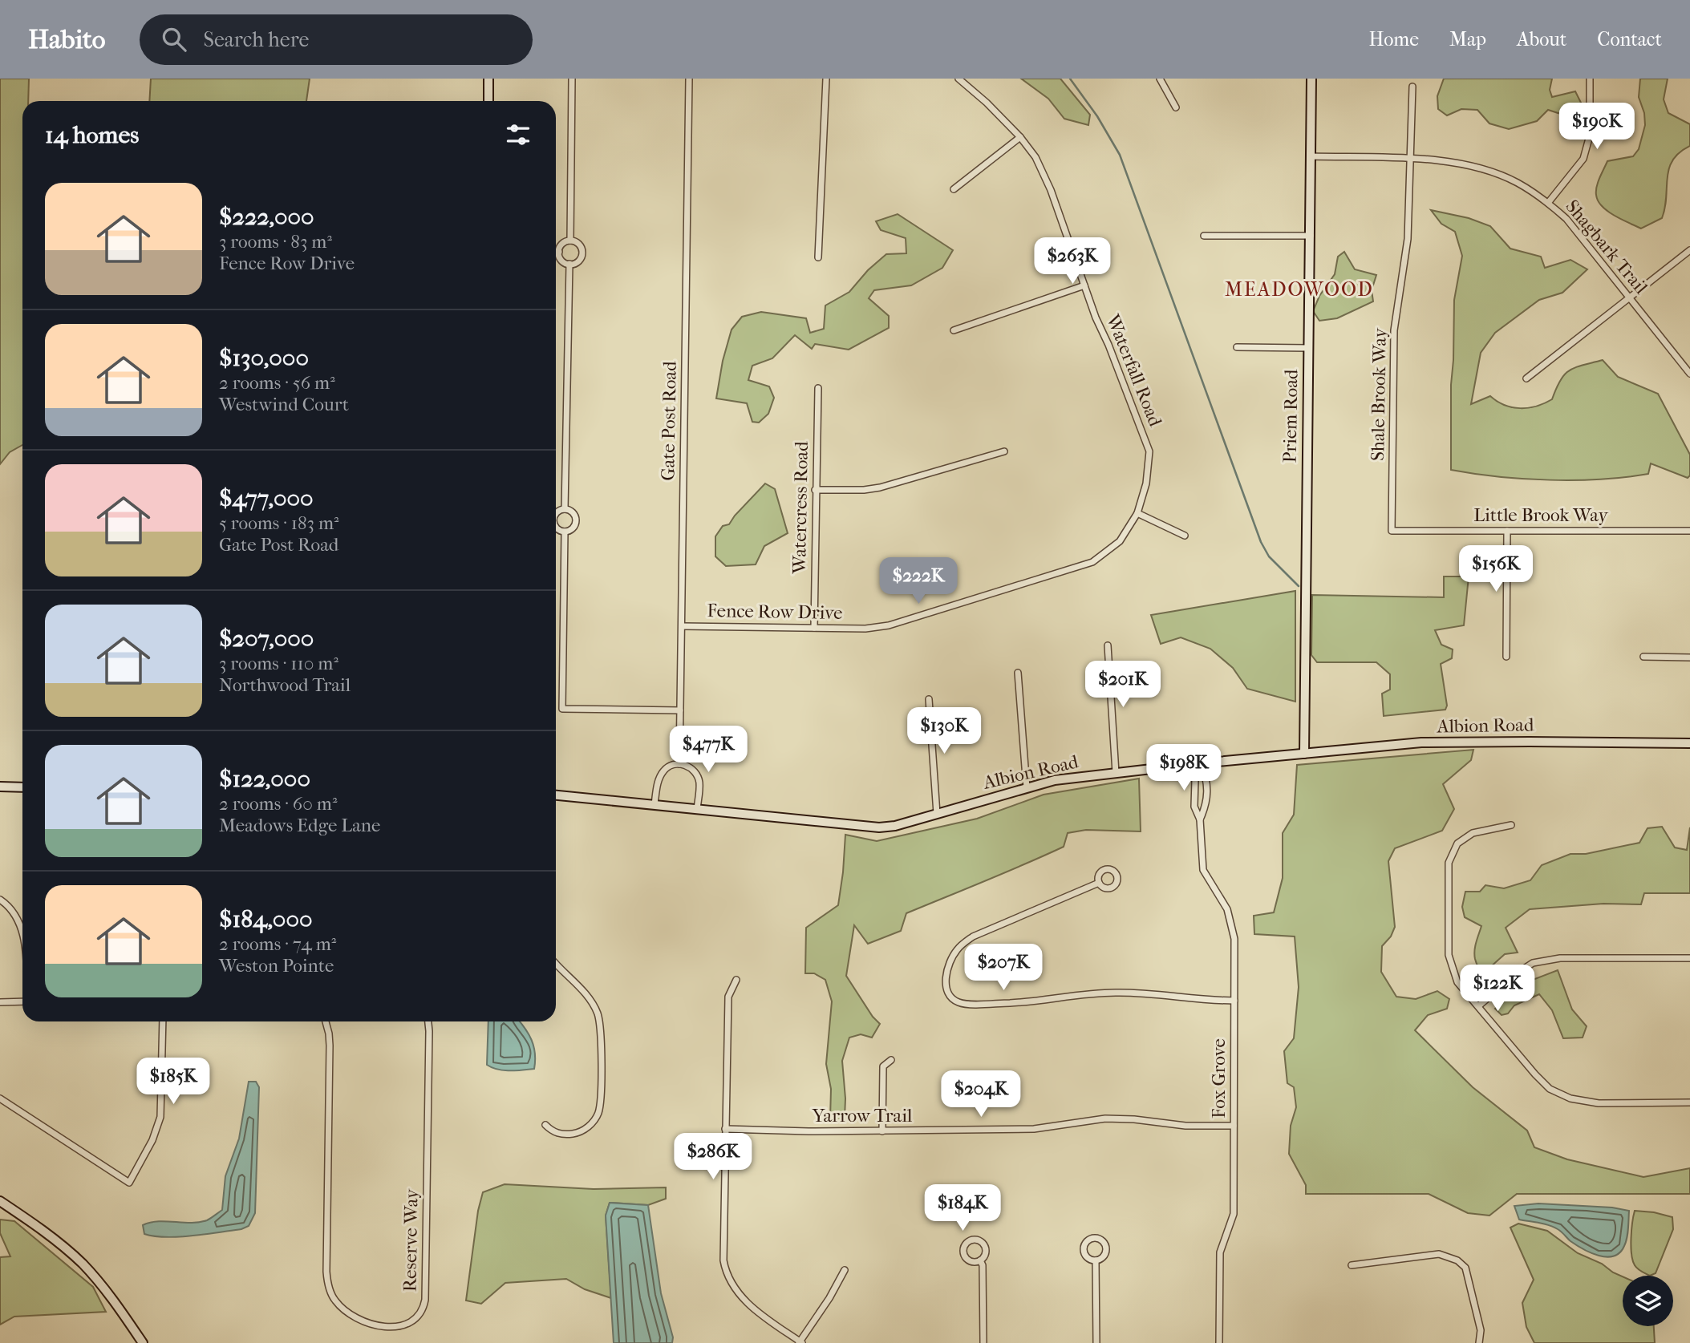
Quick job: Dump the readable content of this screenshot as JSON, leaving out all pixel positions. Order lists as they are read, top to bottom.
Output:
{
  "streets": {
    "street": [
      "Shagbark Trail",
      "Waterfall Road",
      "Shale Brook Way",
      "Priem Road",
      "Gate Post Road",
      "Watercress Road",
      "Little Brook Way",
      "Fence Row Drive",
      "Albion Road",
      "Fox Grove",
      "Yarrow Trail",
      "Reserve Way"
    ]
  },
  "crossings": [
    ["Shagbark Trail", "Shale Brook Way"],
    ["Shagbark Trail", "Priem Road"],
    ["Waterfall Road", "Fence Row Drive"],
    ["Shale Brook Way", "Little Brook Way"],
    ["Priem Road", "Albion Road"],
    ["Gate Post Road", "Fence Row Drive"],
    ["Gate Post Road", "Albion Road"],
    ["Watercress Road", "Fence Row Drive"],
    ["Albion Road", "Fox Grove"],
    ["Fox Grove", "Yarrow Trail"]
  ],
  "districts": ["MEADOWOOD"],
  "page": {
    "header": "Habito",
    "search": "Search here",
    "nav": [
      "Home",
      "Map",
      "About",
      "Contact"
    ],
    "heading": "14 homes",
    "price": [
      "$190K",
      "$263K",
      "$156K",
      "$222K",
      "$201K",
      "$130K",
      "$477K",
      "$198K",
      "$207K",
      "$122K",
      "$185K",
      "$204K",
      "$286K",
      "$184K"
    ],
    "list": [
      {
        "name": "$222,000",
        "note": "3 rooms · 83 m² · Fence Row Drive"
      },
      {
        "name": "$130,000",
        "note": "2 rooms · 56 m² · Westwind Court"
      },
      {
        "name": "$477,000",
        "note": "5 rooms · 183 m² · Gate Post Road"
      },
      {
        "name": "$207,000",
        "note": "3 rooms · 110 m² · Northwood Trail"
      },
      {
        "name": "$122,000",
        "note": "2 rooms · 60 m² · Meadows Edge Lane"
      },
      {
        "name": "$184,000",
        "note": "2 rooms · 74 m² · Weston Pointe"
      }
    ]
  }
}
